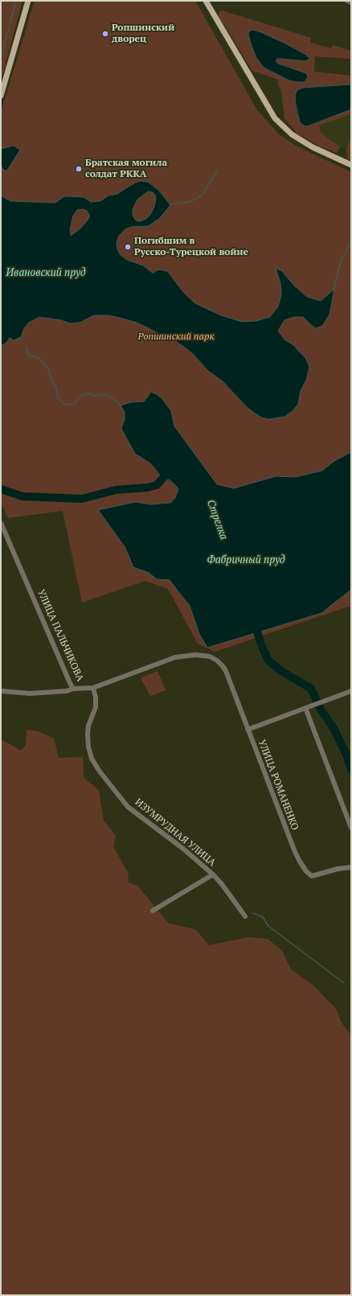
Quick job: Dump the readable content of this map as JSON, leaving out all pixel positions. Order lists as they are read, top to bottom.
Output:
{
  "streets": {
    "street": ["УЛИЦА ПАЛЬЧИКОВА", "УЛИЦА РОМАНЕНКО", "ИЗУМРУДНАЯ УЛИЦА"]
  },
  "crossings": [
    ["УЛИЦА ПАЛЬЧИКОВА", "УЛИЦА РОМАНЕНКО"],
    ["УЛИЦА ПАЛЬЧИКОВА", "ИЗУМРУДНАЯ УЛИЦА"]
  ],
  "water": ["Ивановский пруд", "Стрелка", "Фабричный пруд"],
  "parks": ["Ропшинский парк"],
  "places": ["Ропшинский дворец", "Братская могила солдат РККА", "Погибшим в Русско-Турецкой войне"]
}
